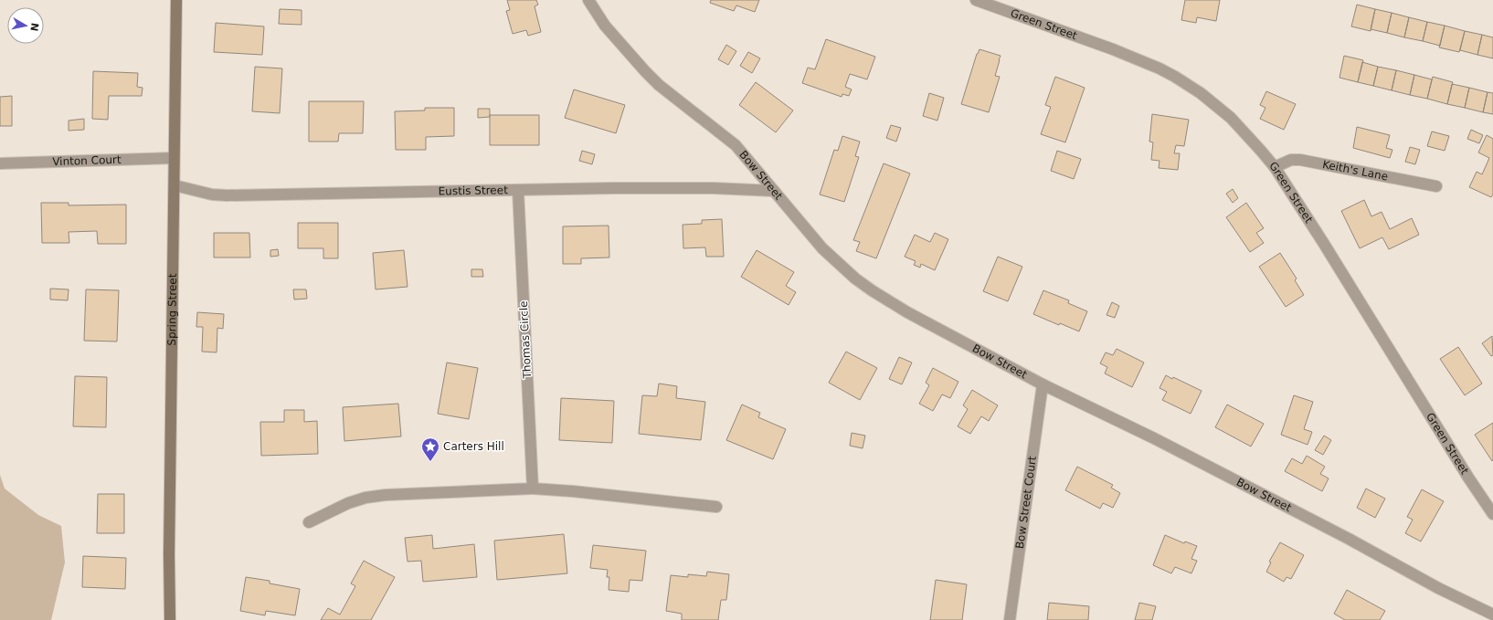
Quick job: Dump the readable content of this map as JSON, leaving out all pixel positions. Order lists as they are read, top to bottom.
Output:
{
  "streets": {
    "main road": ["Spring Street"],
    "street": [
      "Green Street",
      "Vinton Court",
      "Keith's Lane",
      "Bow Street",
      "Eustis Street",
      "Thomas Circle",
      "Bow Street Court"
    ]
  },
  "crossings": [
    ["Green Street", "Keith's Lane"],
    ["Vinton Court", "Spring Street"],
    ["Bow Street", "Eustis Street"],
    ["Bow Street", "Bow Street Court"],
    ["Eustis Street", "Spring Street"],
    ["Eustis Street", "Thomas Circle"]
  ],
  "places": {
    "place": ["Carters Hill"]
  },
  "north": "right"
}
